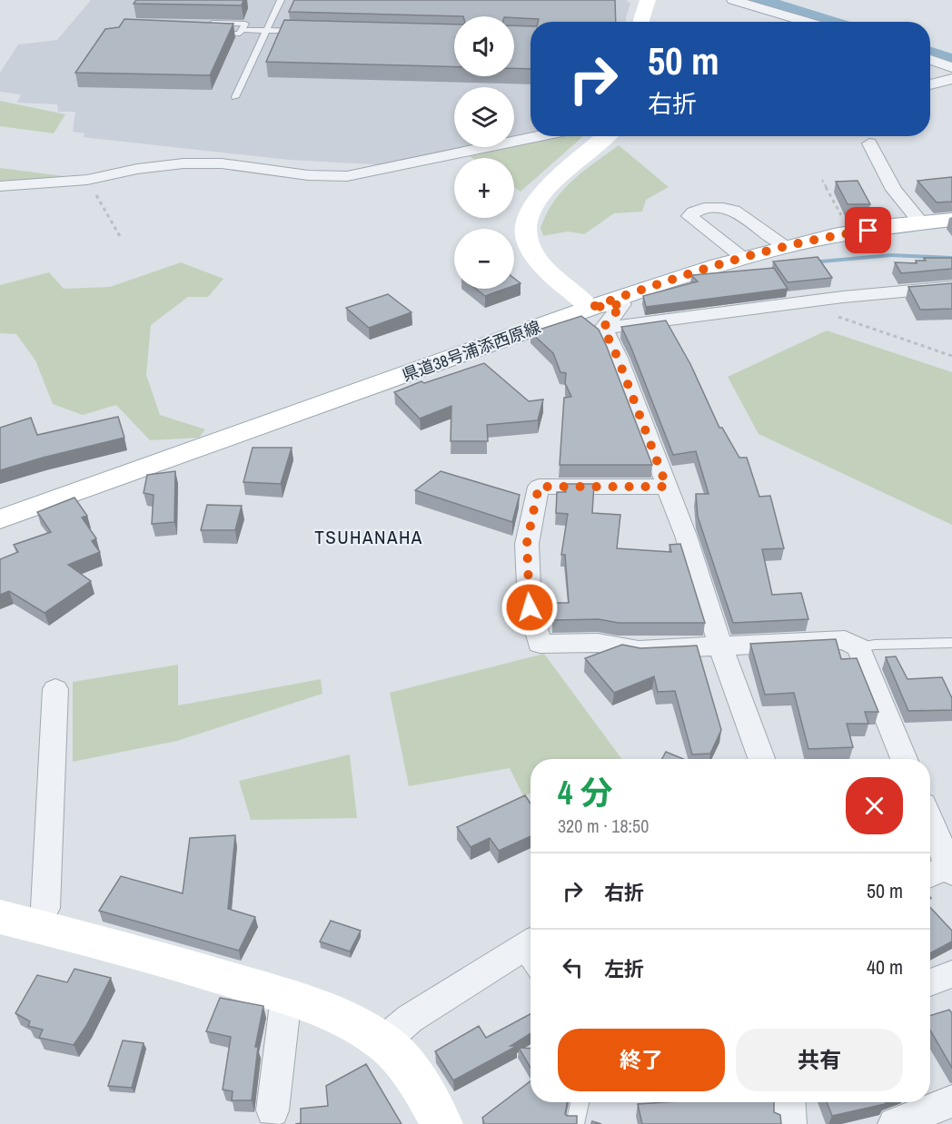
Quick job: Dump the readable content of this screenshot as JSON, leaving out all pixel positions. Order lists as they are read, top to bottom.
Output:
{
  "streets": {
    "main road": ["県道38号浦添西原線"]
  },
  "districts": ["TSUHANAHA"],
  "page": {
    "map_buttons": ["+", "−"],
    "turn": ["50 m", "右折"],
    "heading": ["4 分", "320 m · 18:50"],
    "list": [
      {
        "name": "右折",
        "value": "50 m"
      },
      {
        "name": "左折",
        "value": "40 m"
      }
    ],
    "buttons": ["終了", "共有"]
  }
}
